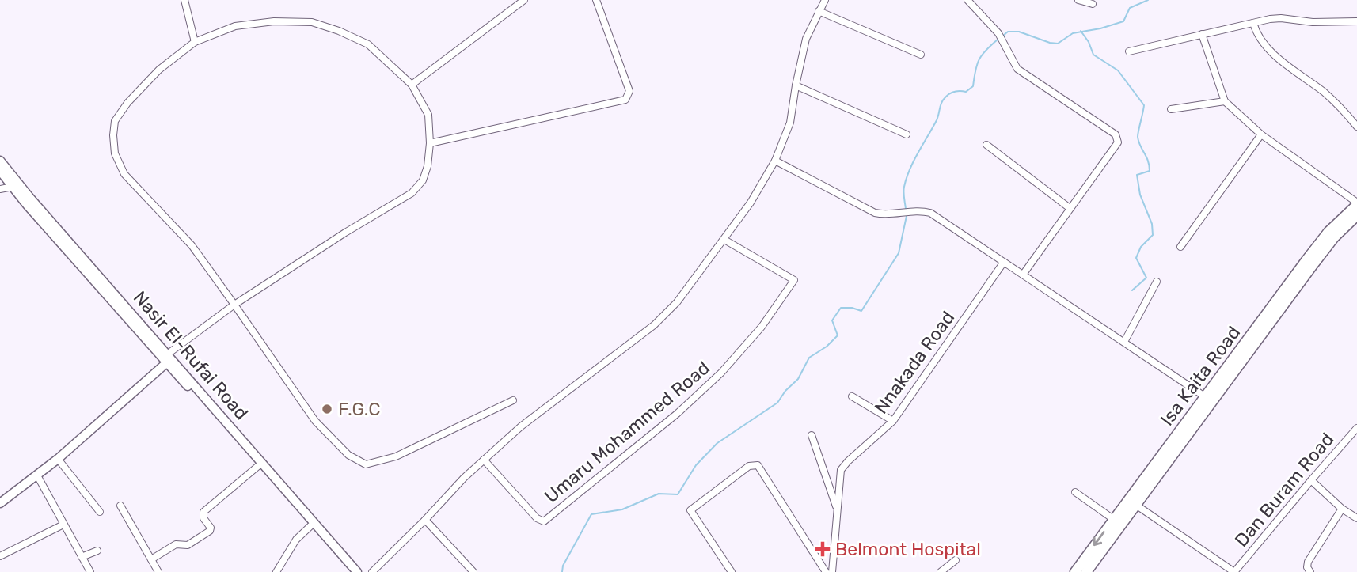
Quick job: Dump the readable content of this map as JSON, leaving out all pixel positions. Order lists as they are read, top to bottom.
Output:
{
  "streets": {
    "main road": ["Nasir El-Rufai Road", "Isa Kaita Road"],
    "street": ["Nnakada Road", "Umaru Mohammed Road", "Dan Buram Road"]
  },
  "places": {
    "other": ["F.G.C"],
    "health": ["Belmont Hospital"]
  }
}
